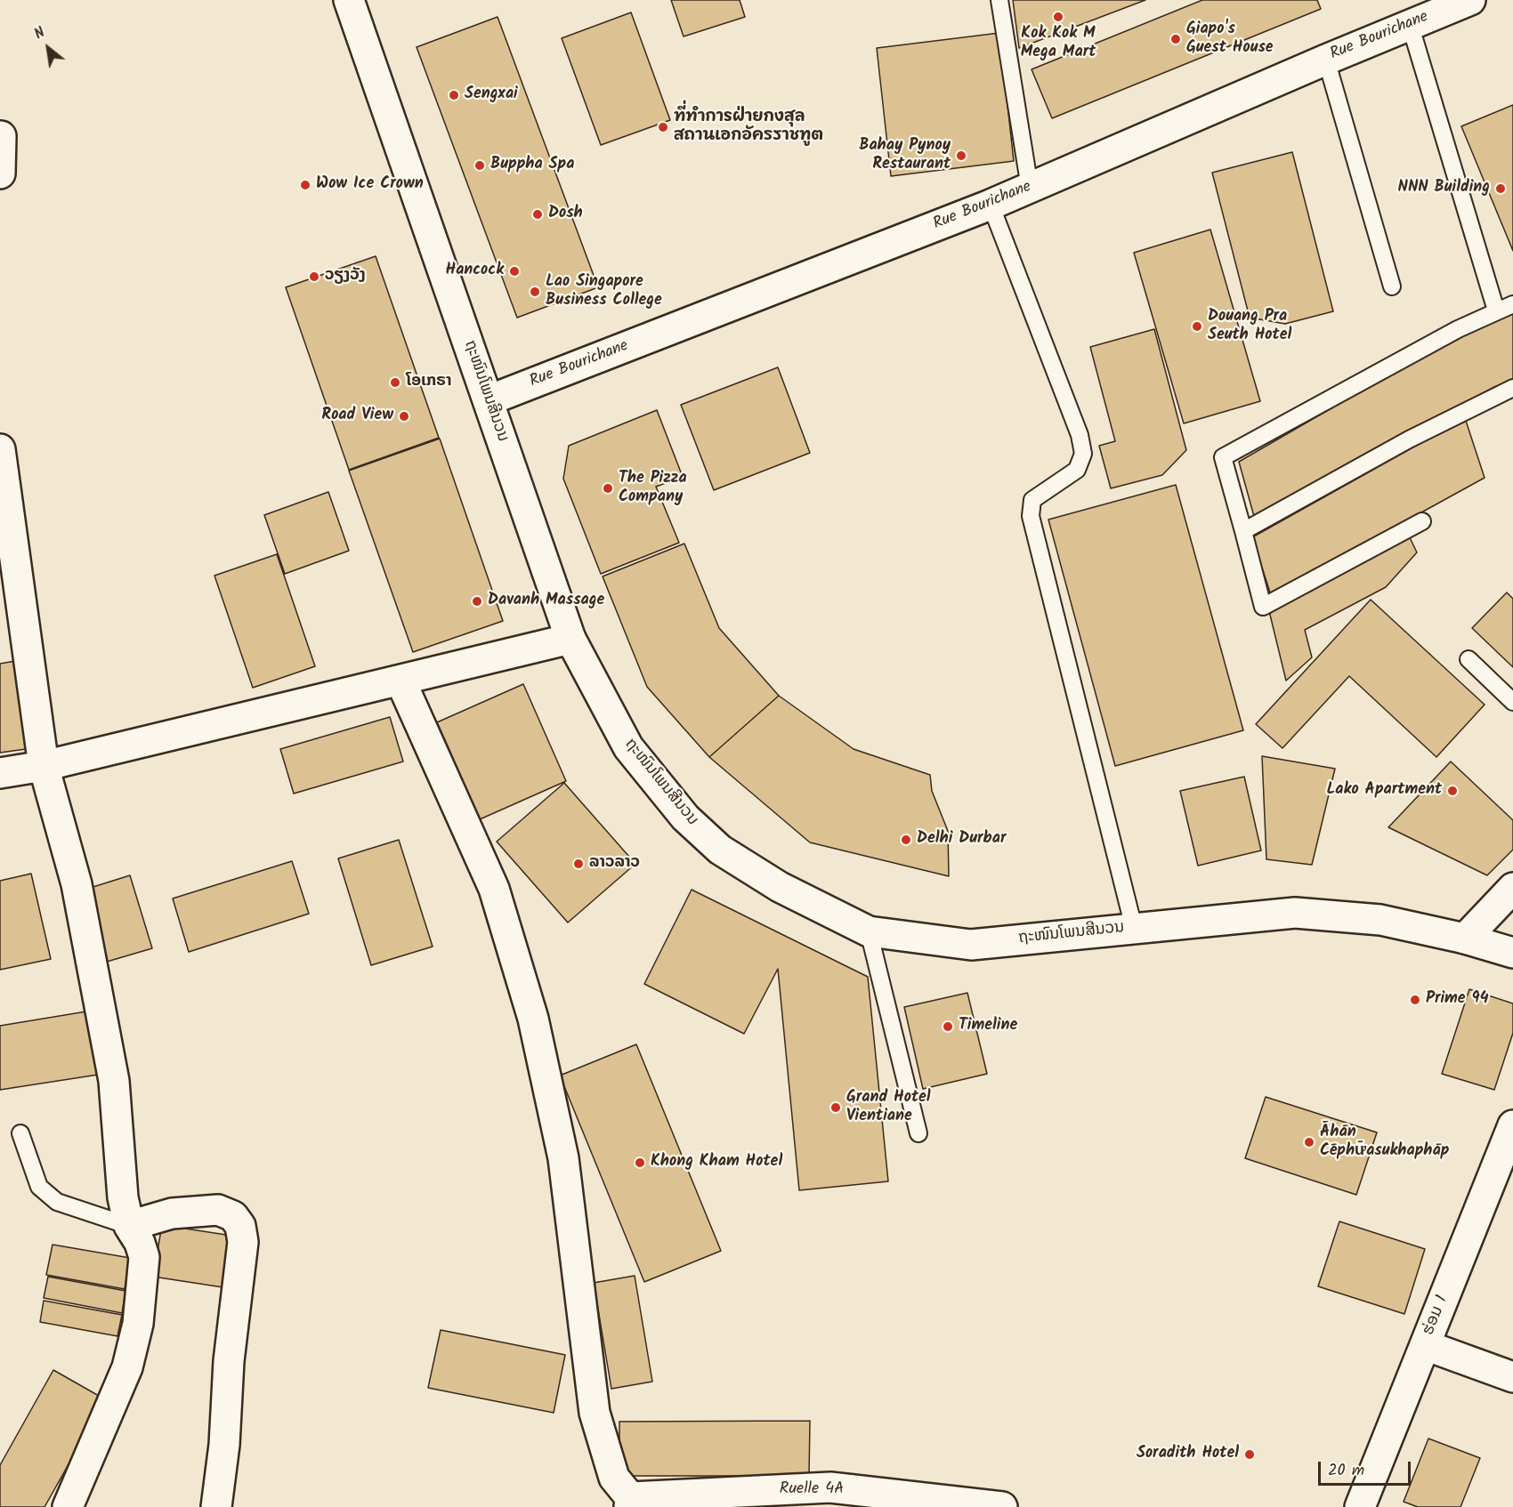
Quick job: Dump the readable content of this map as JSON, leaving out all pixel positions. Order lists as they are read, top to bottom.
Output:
{
  "streets": {
    "street": [
      "Rue Bourichane",
      "ຖະໜົນໂພນສີນວນ",
      "ຮ່ອມ 1",
      "Ruelle 4A"
    ]
  },
  "crossings": [
    ["Rue Bourichane", "ຖະໜົນໂພນສີນວນ"]
  ],
  "places": [
    "Kok Kok M Mega Mart",
    "Giapo's Guest House",
    "Sengxai",
    "ที่ทำการฝ่ายกงสุล สถานเอกอัครราชทูต",
    "Bahay Pynoy Restaurant",
    "Buppha Spa",
    "Wow Ice Crown",
    "NNN Building",
    "Dosh",
    "Hancock",
    "ວຽງວັງ",
    "Lao Singapore Business College",
    "Douang Pra Seuth Hotel",
    "ໂອເກຣາ",
    "Road View",
    "The Pizza Company",
    "Davanh Massage",
    "Lako Apartment",
    "Delhi Durbar",
    "ລາວລາວ",
    "Prime 94",
    "Timeline",
    "Grand Hotel Vientiane",
    "Āhān Cēphư̄asukhaphāp",
    "Khong Kham Hotel",
    "Soradith Hotel"
  ],
  "scale_bar": "20 m",
  "north": "top left"
}
